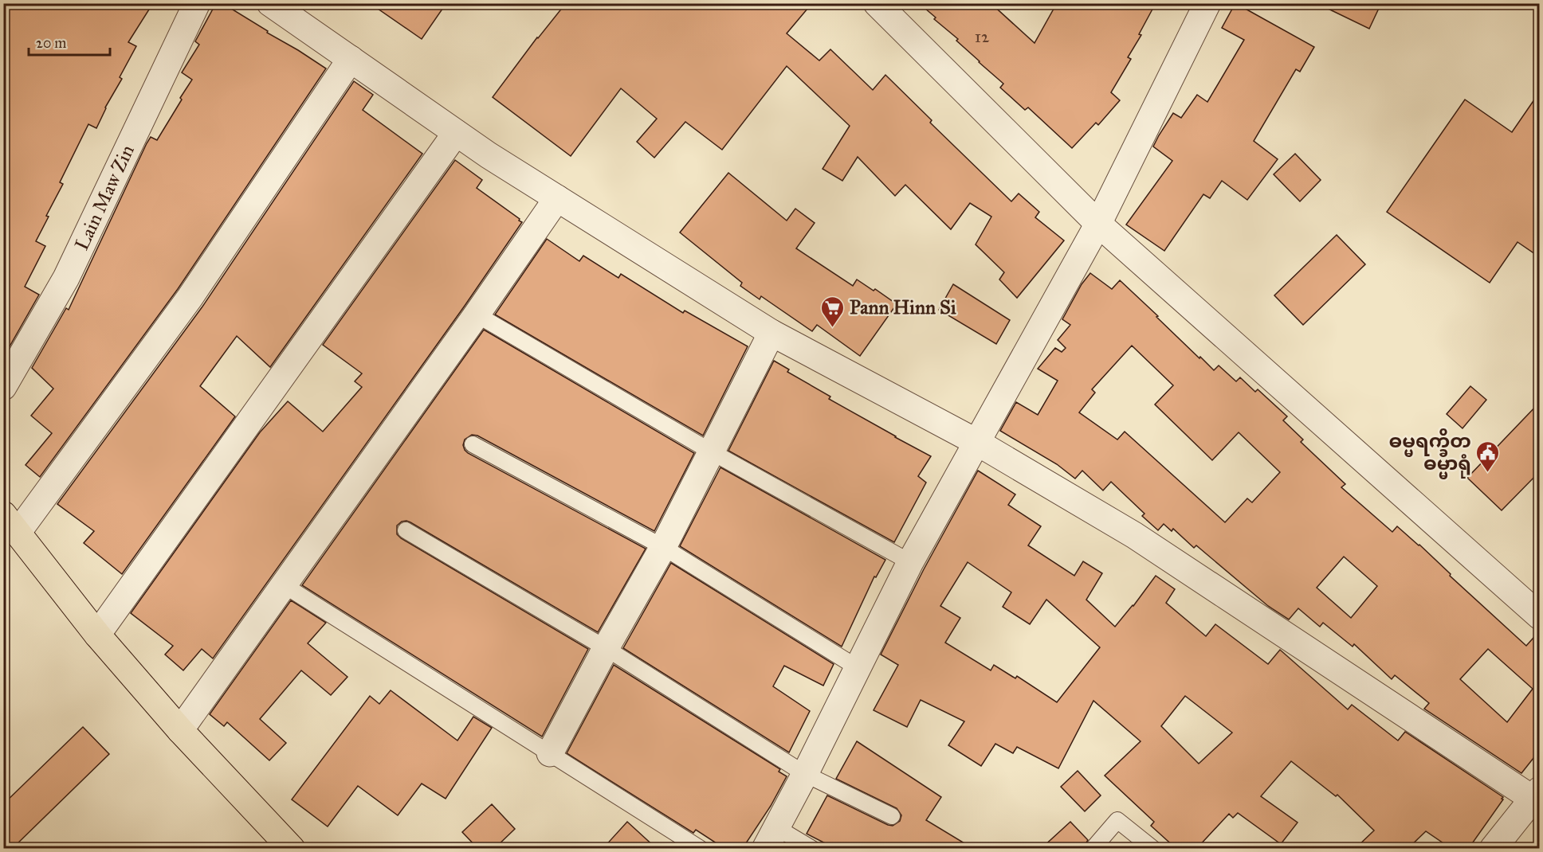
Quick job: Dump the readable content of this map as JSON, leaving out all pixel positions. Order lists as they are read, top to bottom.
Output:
{
  "streets": {
    "street": ["Lain Maw Zin"]
  },
  "places": {
    "supermarket": ["Pann Hinn Si"],
    "public building": ["ဓမ္မရက္ခိတ ဓမ္မာရုံ"]
  },
  "house_numbers": ["12"],
  "scale_bar": "20 m"
}
